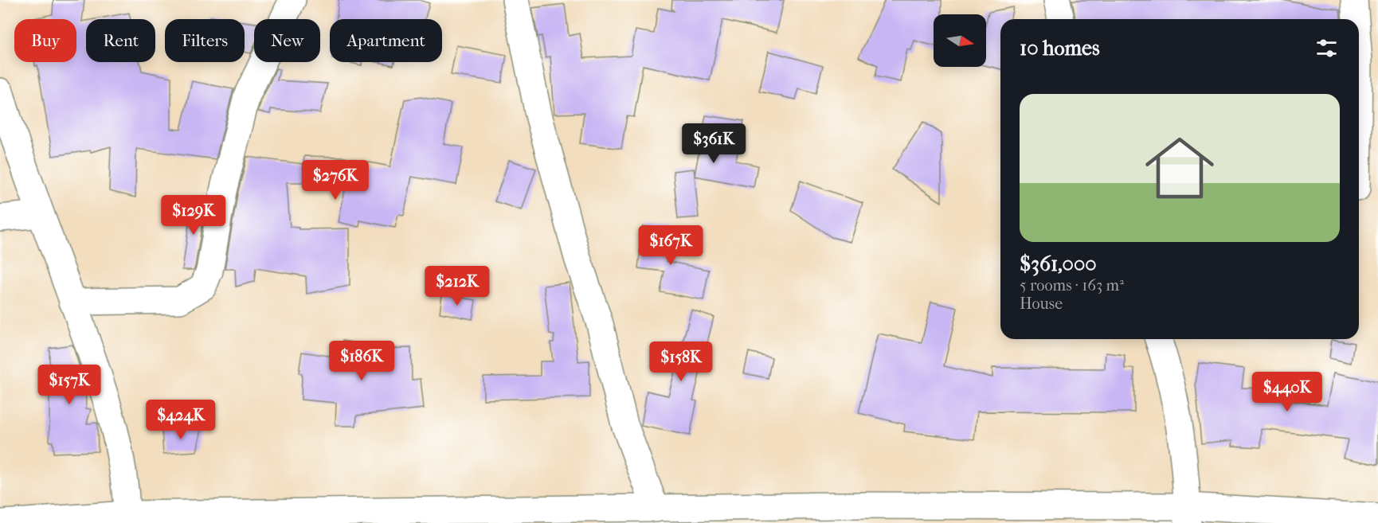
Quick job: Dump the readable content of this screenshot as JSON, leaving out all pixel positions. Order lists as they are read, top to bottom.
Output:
{
  "north": "right",
  "page": {
    "chip": [
      "Buy",
      "Rent",
      "Filters",
      "New",
      "Apartment"
    ],
    "heading": "10 homes",
    "list": [
      {
        "name": "$361,000",
        "note": "5 rooms · 163 m² · House"
      }
    ],
    "price": [
      "$361K",
      "$276K",
      "$129K",
      "$167K",
      "$212K",
      "$186K",
      "$158K",
      "$157K",
      "$440K",
      "$424K"
    ]
  }
}
